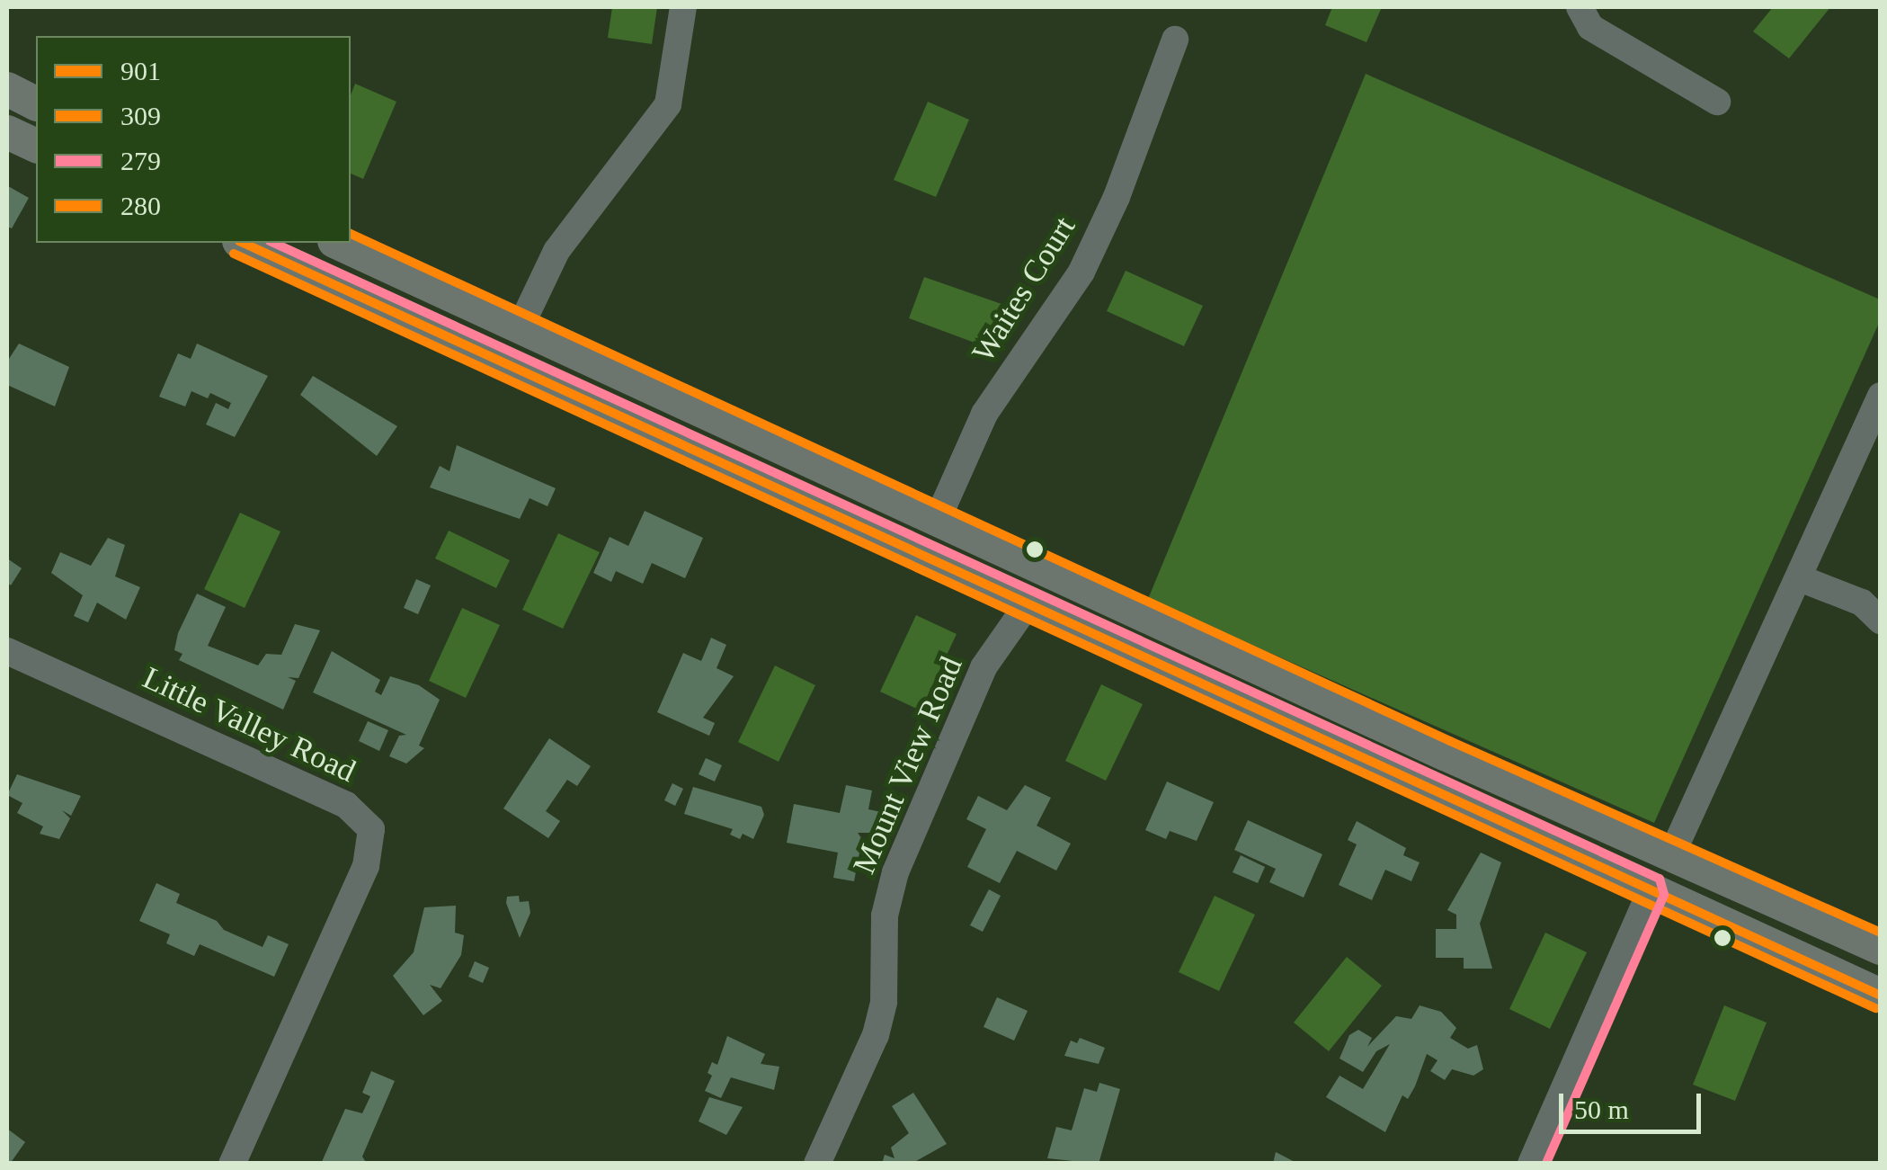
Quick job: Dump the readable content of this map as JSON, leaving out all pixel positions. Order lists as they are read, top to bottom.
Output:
{
  "streets": {
    "street": ["Waites Court", "Little Valley Road", "Mount View Road"]
  },
  "lines": [
    "transit line 280",
    "transit line 901",
    "transit line 279",
    "transit line 309"
  ],
  "legend": [
    "901",
    "309",
    "279",
    "280"
  ],
  "scale_bar": "50 m"
}
